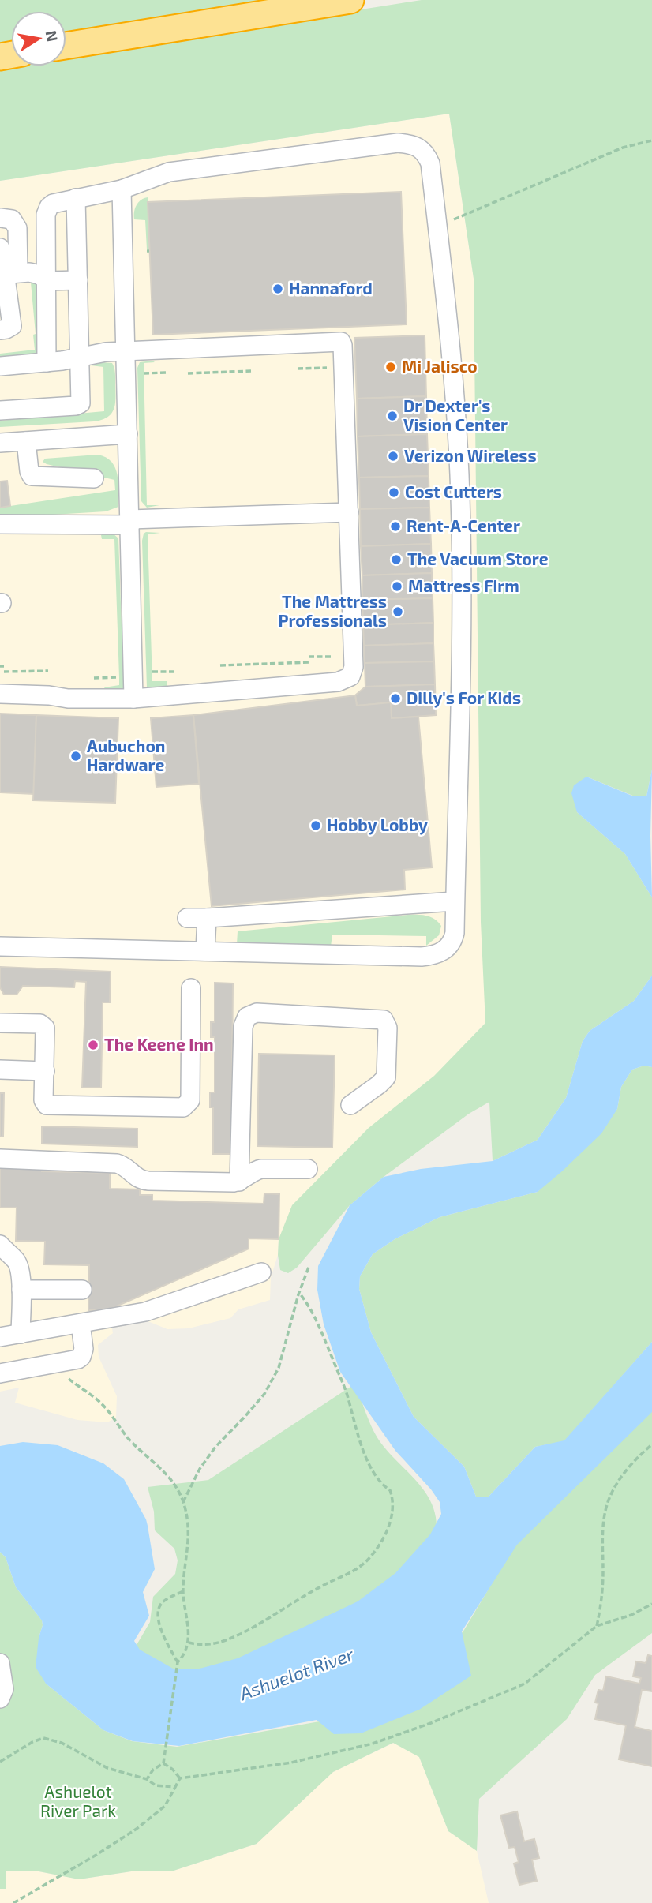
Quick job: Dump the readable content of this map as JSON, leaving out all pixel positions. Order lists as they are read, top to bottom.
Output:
{
  "water": ["Ashuelot River"],
  "parks": ["Ashuelot River Park"],
  "places": [
    "Hannaford",
    "Mi Jalisco",
    "Dr Dexter's Vision Center",
    "Verizon Wireless",
    "Cost Cutters",
    "Rent-A-Center",
    "The Vacuum Store",
    "Mattress Firm",
    "The Mattress Professionals",
    "Dilly's For Kids",
    "Aubuchon Hardware",
    "Hobby Lobby",
    "The Keene Inn"
  ],
  "north": "right"
}
